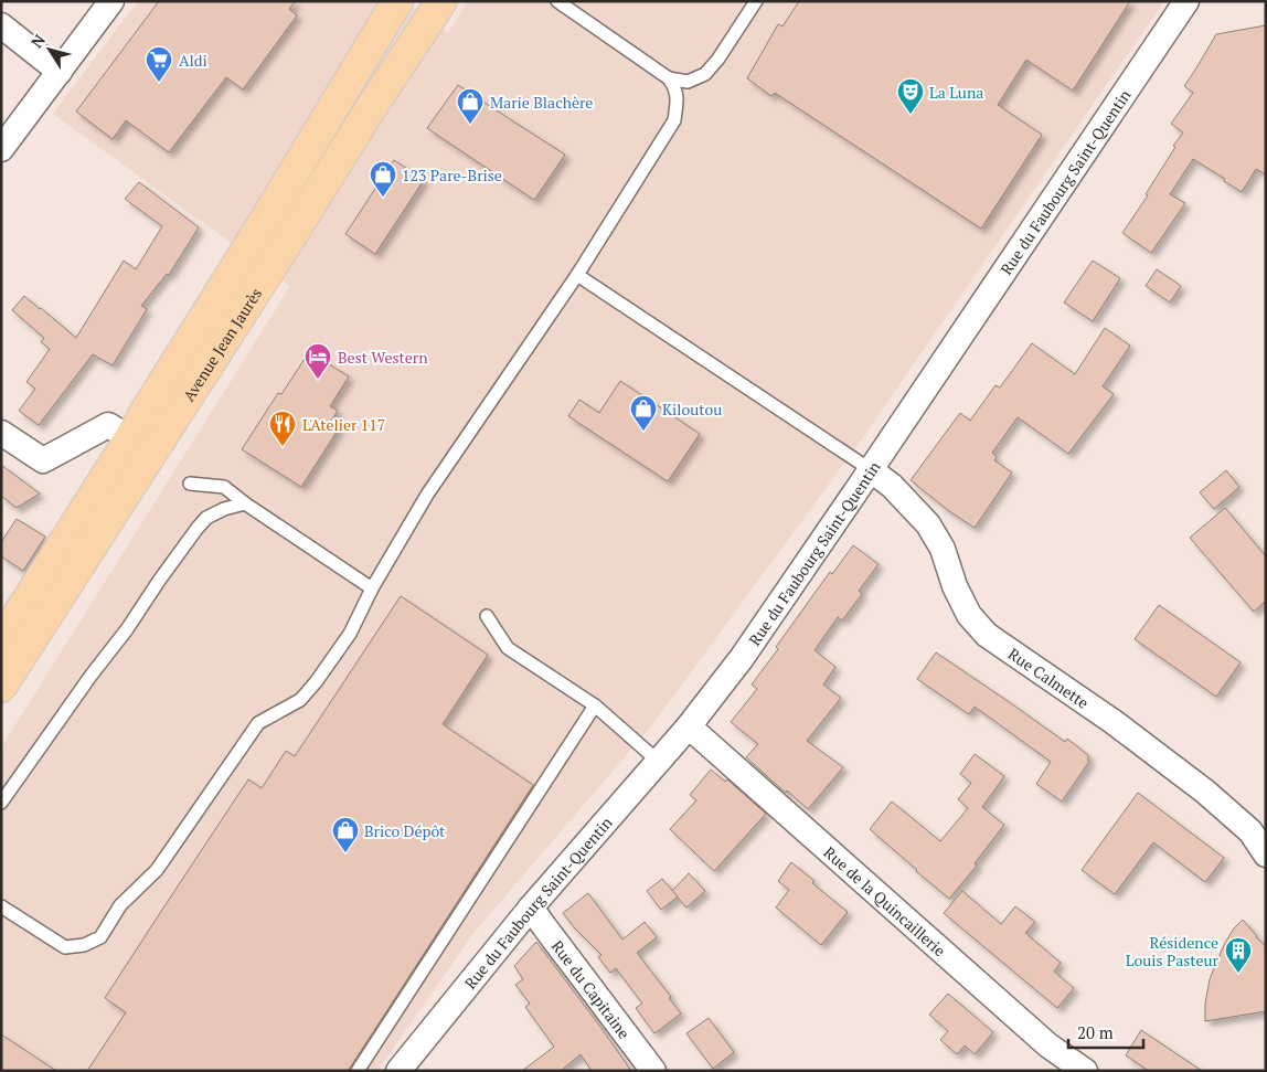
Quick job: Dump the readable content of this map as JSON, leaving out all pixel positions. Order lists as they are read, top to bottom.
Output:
{
  "streets": {
    "main road": ["Avenue Jean Jaurès"],
    "street": [
      "Rue du Faubourg Saint-Quentin",
      "Rue Calmette",
      "Rue de la Quincaillerie",
      "Rue du Capitaine"
    ]
  },
  "crossings": [
    ["Rue du Faubourg Saint-Quentin", "Rue Calmette"],
    ["Rue du Faubourg Saint-Quentin", "Rue de la Quincaillerie"],
    ["Rue du Faubourg Saint-Quentin", "Rue du Capitaine"]
  ],
  "places": {
    "supermarket": ["Aldi"],
    "theatre": ["La Luna"],
    "shop": [
      "Marie Blachère",
      "123 Pare-Brise",
      "Kiloutou",
      "Brico Dépôt"
    ],
    "hotel": ["Best Western"],
    "restaurant": ["L'Atelier 117"],
    "building": ["Résidence Louis Pasteur"]
  },
  "scale_bar": "20 m",
  "north": "top left"
}
